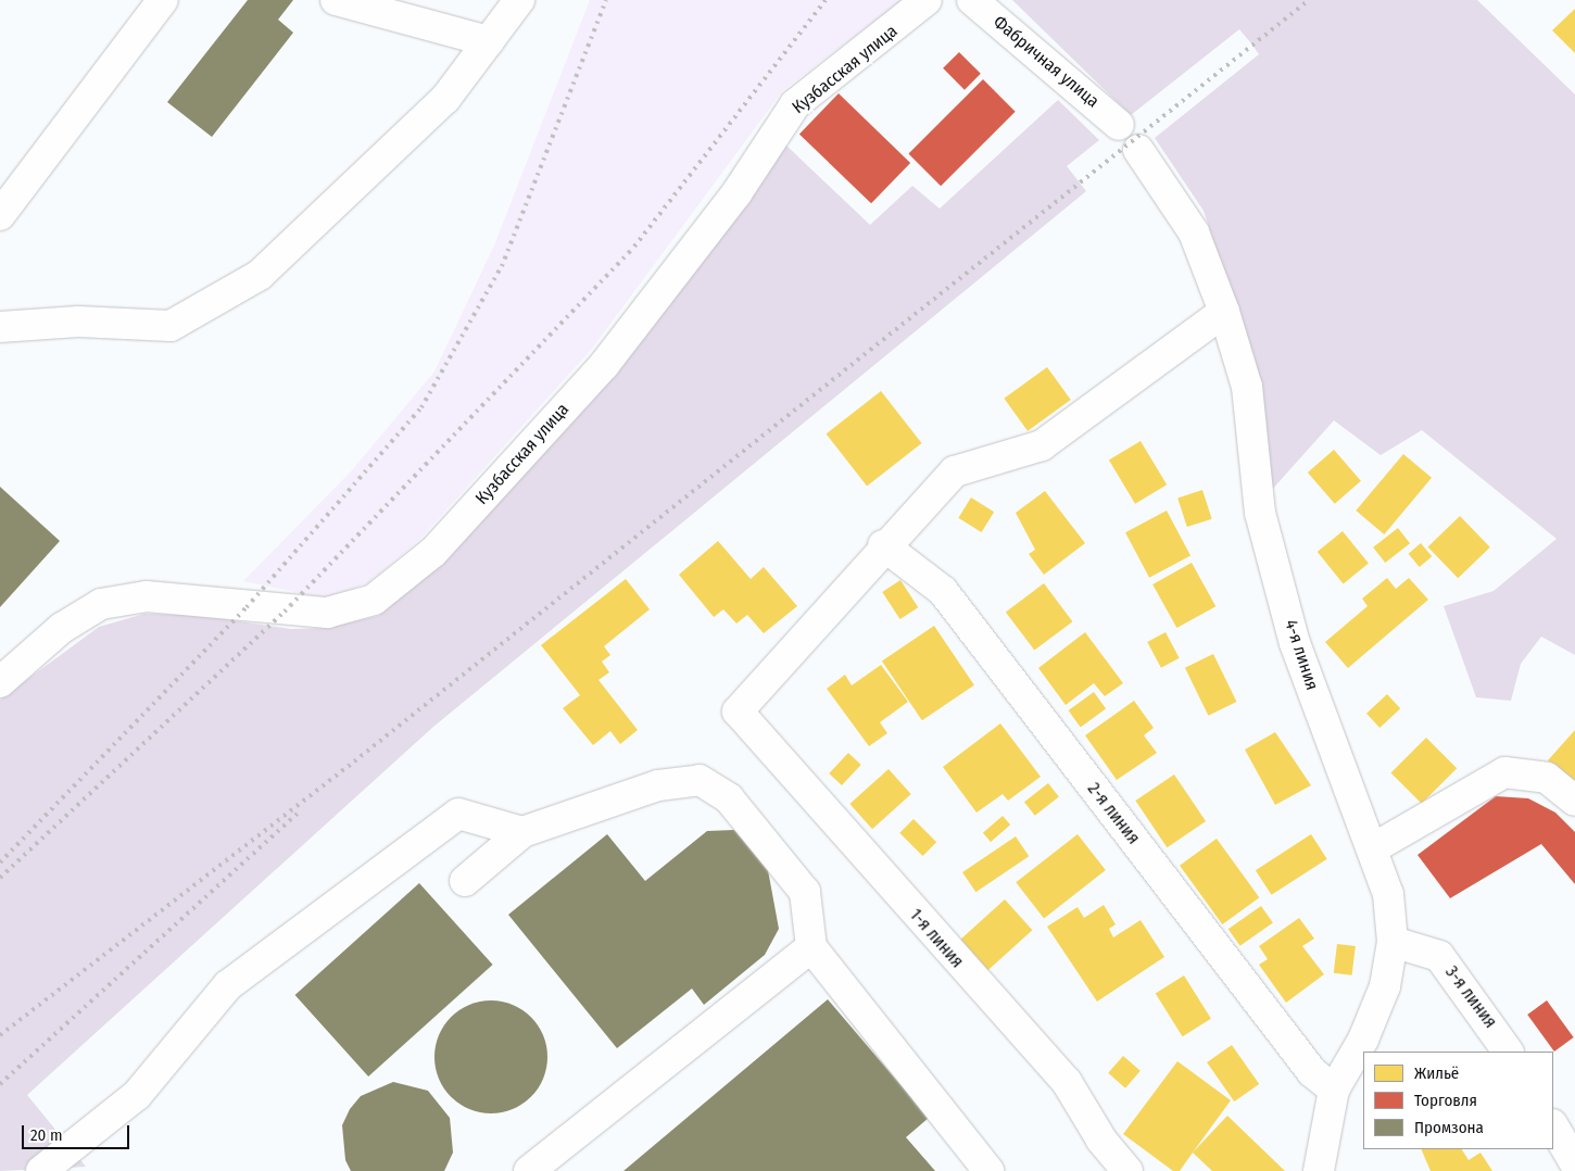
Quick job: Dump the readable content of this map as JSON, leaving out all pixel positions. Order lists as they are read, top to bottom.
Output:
{
  "streets": {
    "street": [
      "Фабричная улица",
      "Кузбасская улица",
      "4-я линия",
      "2-я линия",
      "1-я линия",
      "3-я линия"
    ]
  },
  "crossings": [
    ["4-я линия", "2-я линия"],
    ["4-я линия", "3-я линия"],
    ["2-я линия", "1-я линия"]
  ],
  "legend": ["Жильё", "Торговля", "Промзона"],
  "scale_bar": "20 m"
}
